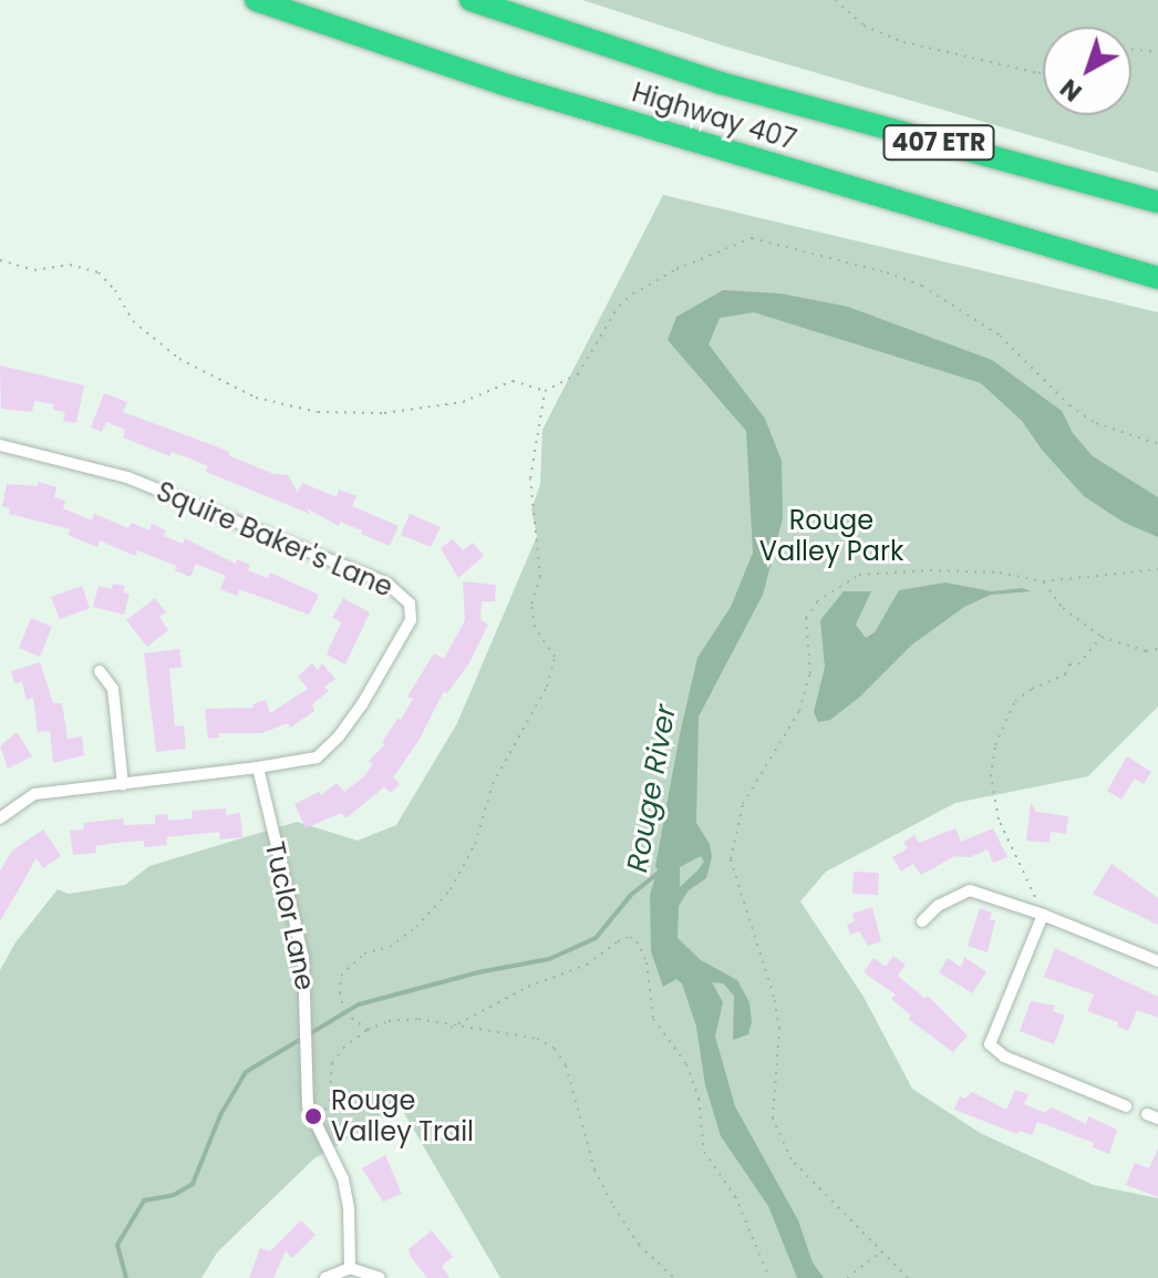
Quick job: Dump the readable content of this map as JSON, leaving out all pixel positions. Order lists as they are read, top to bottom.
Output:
{
  "streets": {
    "highway": ["Highway 407", "407 ETR"],
    "street": ["Squire Baker's Lane", "Tuclor Lane"]
  },
  "crossings": [
    ["Squire Baker's Lane", "Tuclor Lane"]
  ],
  "water": ["Rouge River"],
  "parks": ["Rouge Valley Park"],
  "places": ["Rouge Valley Trail"],
  "north": "bottom left"
}
